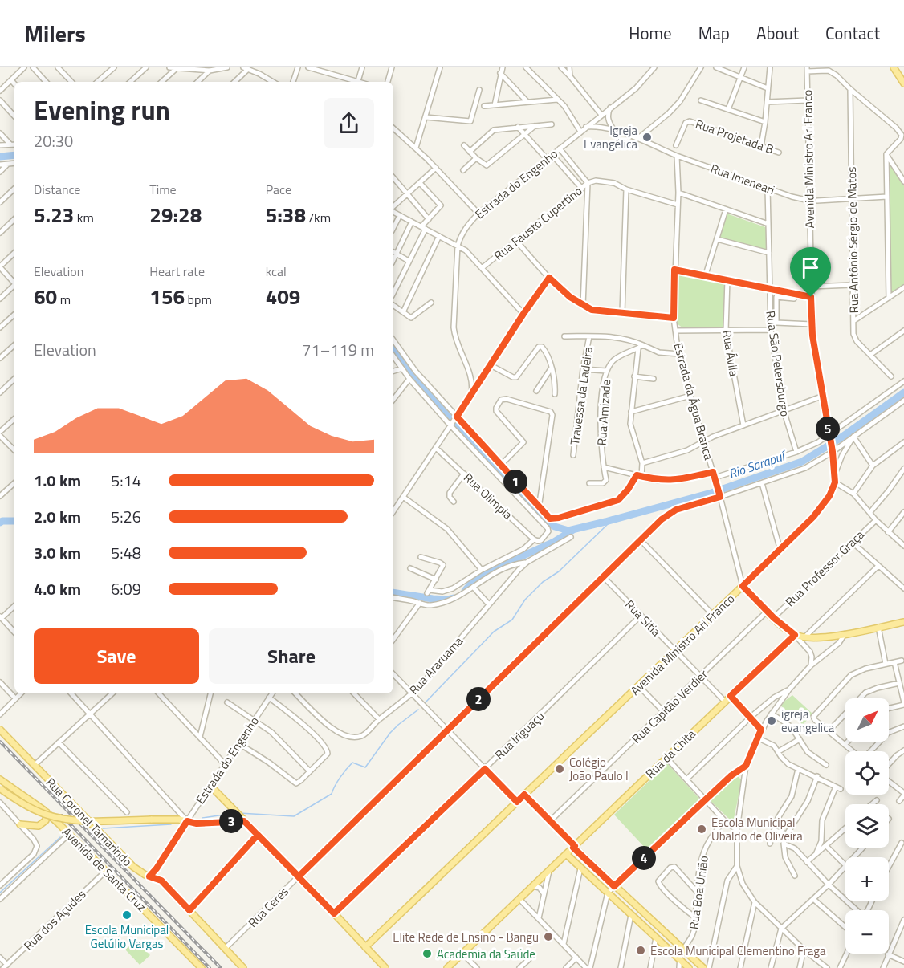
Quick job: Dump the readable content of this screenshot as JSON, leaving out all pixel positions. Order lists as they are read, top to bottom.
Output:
{
  "streets": {
    "main road": [
      "Avenida Ministro Ari Franco",
      "Estrada do Engenho",
      "Rua da Chita",
      "Rua Coronel Tamarindo",
      "Avenida de Santa Cruz"
    ],
    "street": [
      "Rua Projetada B",
      "Rua Imeneari",
      "Rua Fausto Cupertino",
      "Rua Antônio Sérgio de Matos",
      "Rua Ávila",
      "Rua São Petersburgo",
      "Travessa da Ladeira",
      "Estrada da Água Branca",
      "Rua Amizade",
      "Rua Olimpia",
      "Rua Professor Graça",
      "Rua Sitia",
      "Rua Araruama",
      "Rua Capitão Verdier",
      "Rua Iriguaçu",
      "Rua Boa União",
      "Rua Ceres",
      "Rua dos Açudes"
    ]
  },
  "crossings": [
    ["Avenida Ministro Ari Franco", "Rua Imeneari"],
    ["Avenida Ministro Ari Franco", "Estrada da Água Branca"],
    ["Avenida Ministro Ari Franco", "Rua Sitia"],
    ["Avenida Ministro Ari Franco", "Rua Ceres"],
    ["Rua Imeneari", "Rua São Petersburgo"],
    ["Rua Imeneari", "Estrada da Água Branca"],
    ["Estrada do Engenho", "Rua Coronel Tamarindo"],
    ["Rua Fausto Cupertino", "Estrada da Água Branca"],
    ["Estrada da Água Branca", "Rua Ceres"],
    ["Rua Sitia", "Rua Capitão Verdier"],
    ["Rua Sitia", "Rua Iriguaçu"],
    ["Rua Sitia", "Rua da Chita"],
    ["Rua Sitia", "Rua Ceres"],
    ["Rua Coronel Tamarindo", "Rua Ceres"],
    ["Avenida de Santa Cruz", "Rua dos Açudes"]
  ],
  "water": ["Rio Sarapuí"],
  "places": [
    "Igreja Evangélica",
    "igreja evangelica",
    "Colégio João Paulo I",
    "Escola Municipal Ubaldo de Oliveira",
    "Escola Municipal Getúlio Vargas",
    "Elite Rede de Ensino - Bangu",
    "Escola Municipal Clementino Fraga",
    "Academia da Saúde"
  ],
  "north": "top right",
  "page": {
    "header": "Milers",
    "nav": [
      "Home",
      "Map",
      "About",
      "Contact"
    ],
    "heading": ["Evening run", "20:30"],
    "stats": [
      ["Distance", "5.23 km"],
      ["Time", "29:28"],
      ["Pace", "5:38 /km"],
      ["Elevation", "60 m"],
      ["Heart rate", "156 bpm"],
      ["kcal", "409"]
    ],
    "chart": ["Elevation", "71–119 m"],
    "pins": [
      "5",
      "1",
      "2",
      "3",
      "4"
    ],
    "list": [
      {
        "name": "1.0 km",
        "note": "5:14"
      },
      {
        "name": "2.0 km",
        "note": "5:26"
      },
      {
        "name": "3.0 km",
        "note": "5:48"
      },
      {
        "name": "4.0 km",
        "note": "6:09"
      }
    ],
    "buttons": ["Save", "Share"],
    "map_buttons": ["+", "−"]
  }
}
